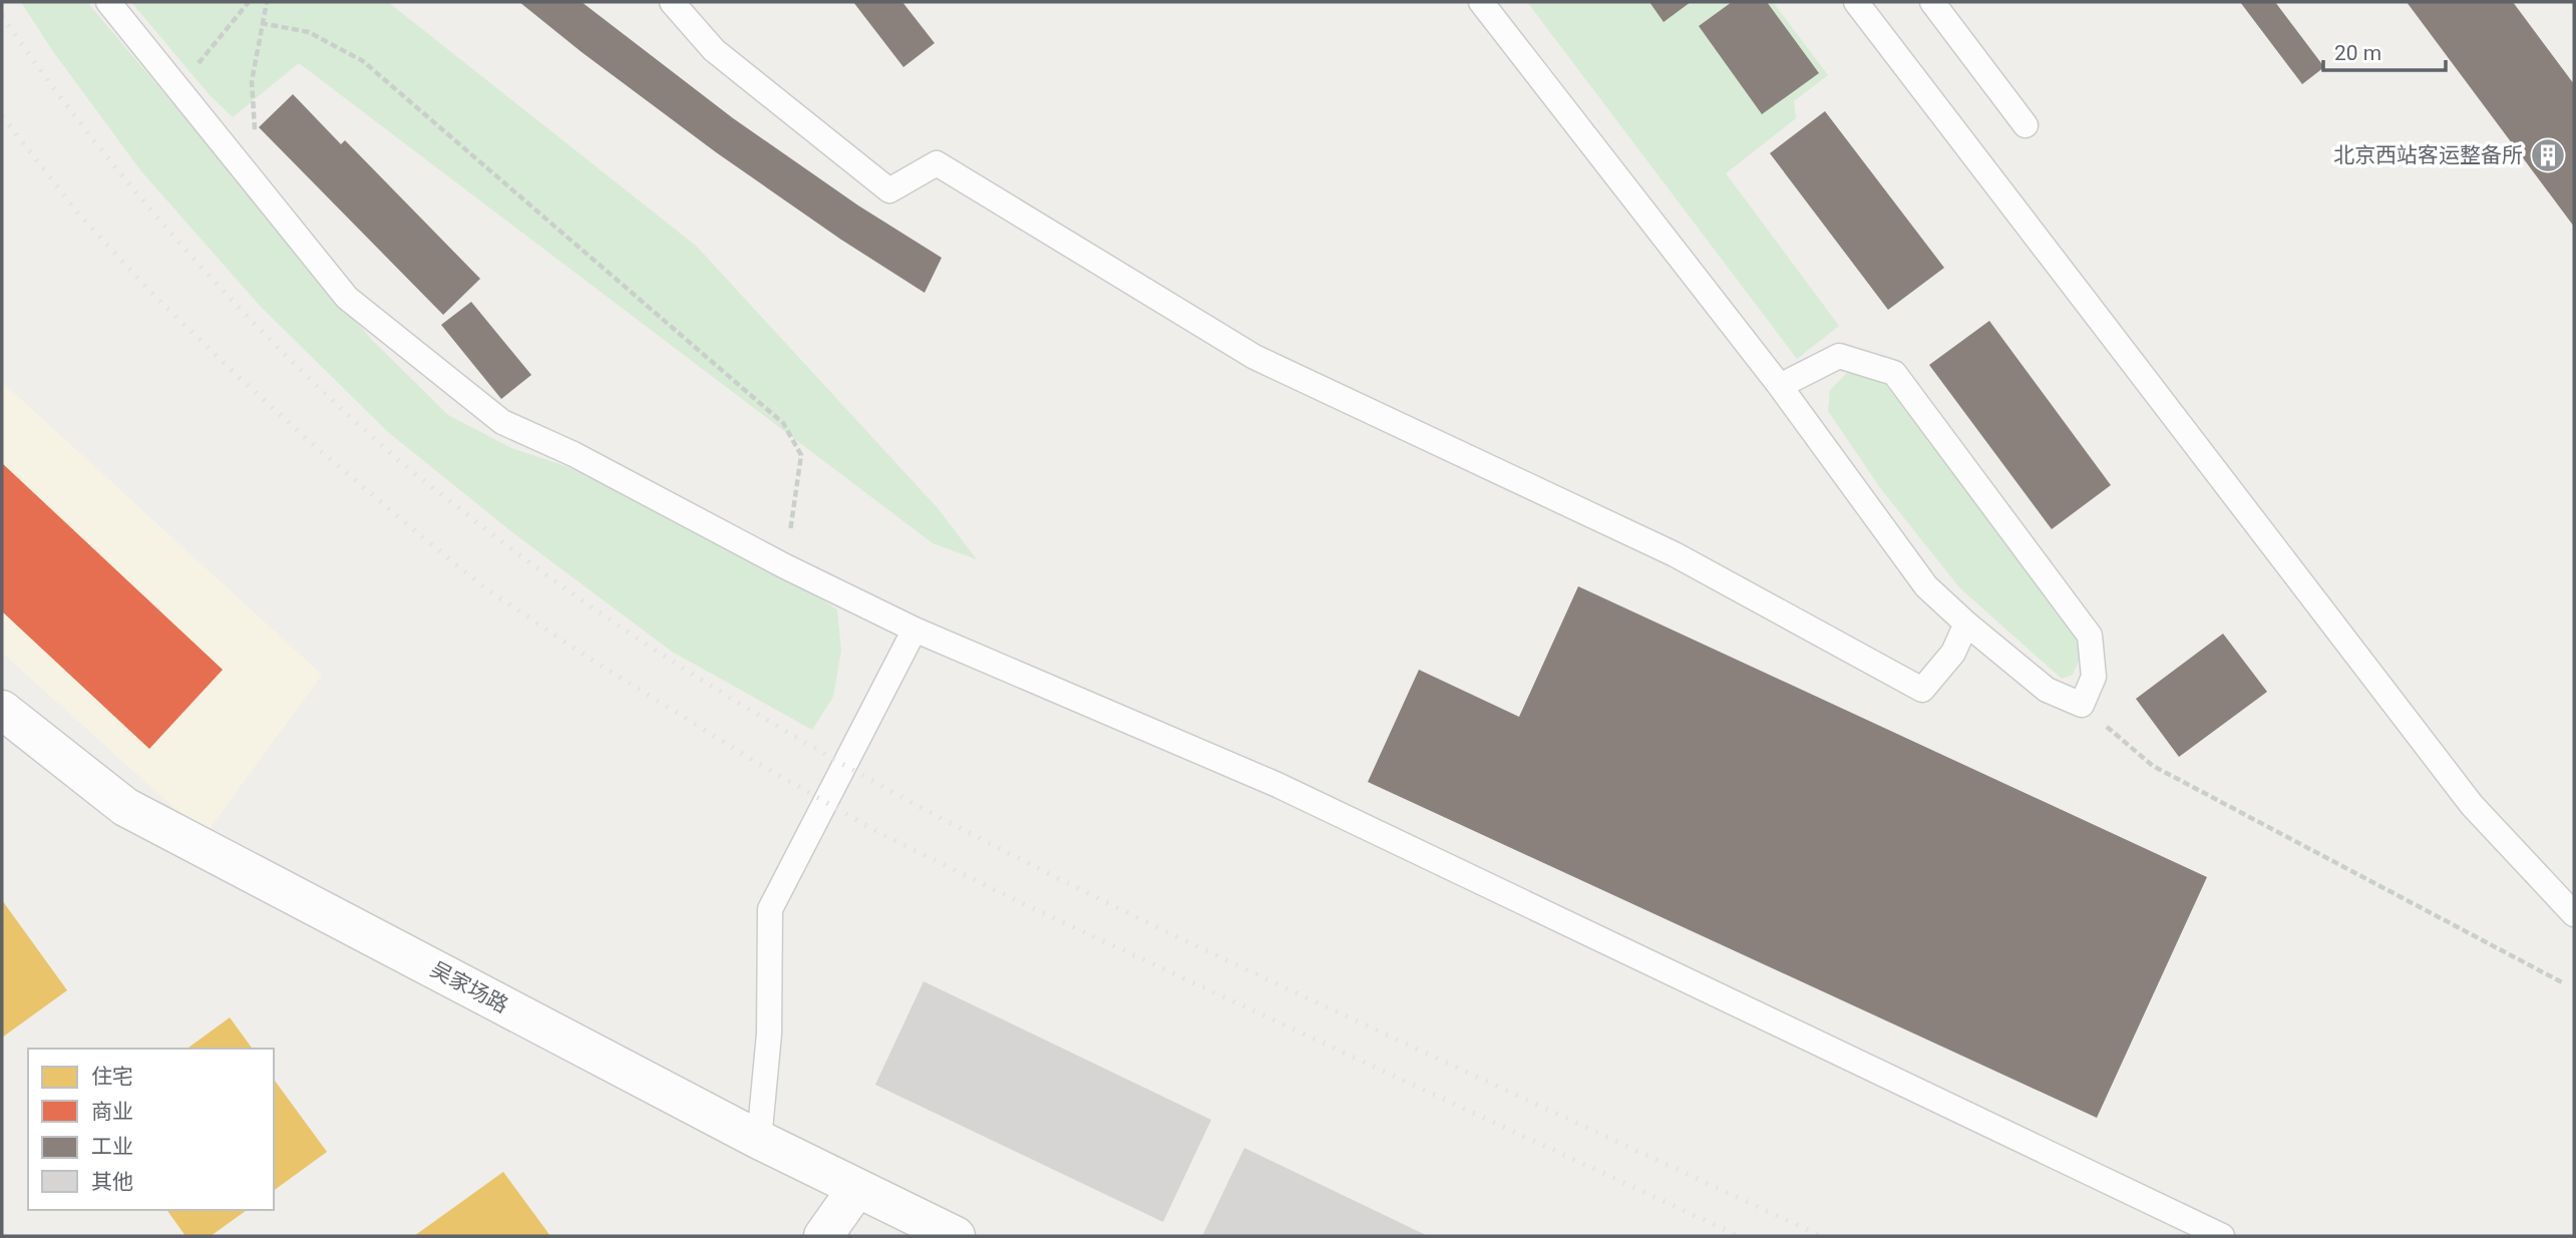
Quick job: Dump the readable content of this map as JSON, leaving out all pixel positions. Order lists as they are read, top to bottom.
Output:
{
  "streets": {
    "street": ["吴家场路"]
  },
  "places": {
    "building": ["北京西站客运整备所"]
  },
  "legend": [
    "住宅",
    "商业",
    "工业",
    "其他"
  ],
  "scale_bar": "20 m"
}
